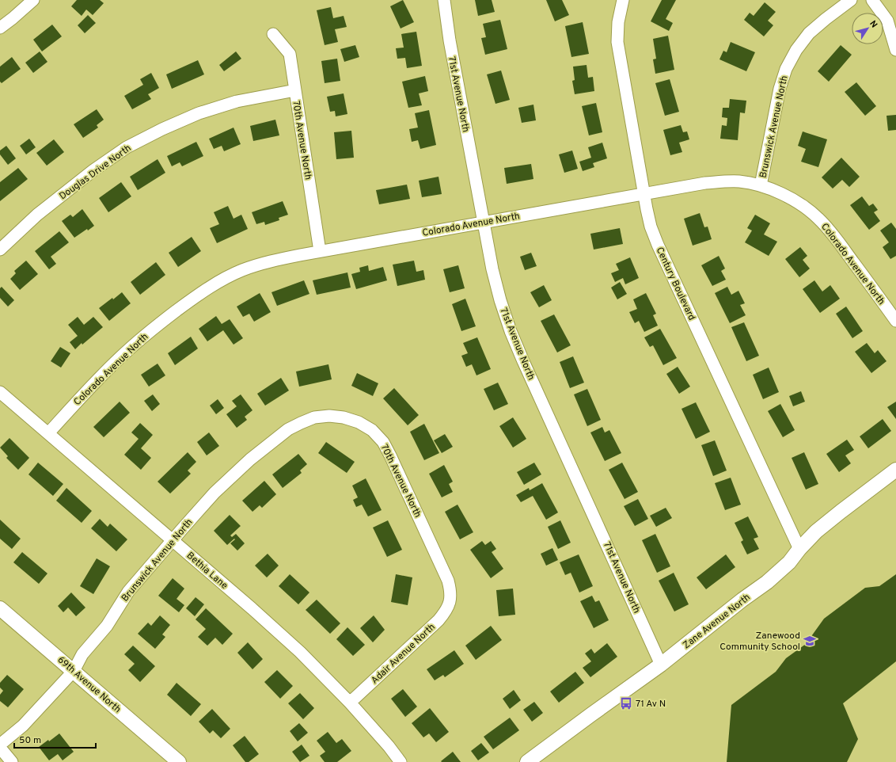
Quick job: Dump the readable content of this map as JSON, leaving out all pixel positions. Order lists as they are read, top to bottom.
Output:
{
  "streets": {
    "street": [
      "71st Avenue North",
      "Brunswick Avenue North",
      "70th Avenue North",
      "Douglas Drive North",
      "Colorado Avenue North",
      "Century Boulevard",
      "Bethia Lane",
      "Zane Avenue North",
      "Adair Avenue North",
      "69th Avenue North"
    ]
  },
  "crossings": [
    ["71st Avenue North", "Colorado Avenue North"],
    ["71st Avenue North", "Zane Avenue North"],
    ["Brunswick Avenue North", "70th Avenue North"],
    ["Brunswick Avenue North", "Colorado Avenue North"],
    ["Brunswick Avenue North", "Bethia Lane"],
    ["Brunswick Avenue North", "69th Avenue North"],
    ["70th Avenue North", "Douglas Drive North"],
    ["70th Avenue North", "Colorado Avenue North"],
    ["70th Avenue North", "Adair Avenue North"],
    ["Colorado Avenue North", "Century Boulevard"],
    ["Colorado Avenue North", "Bethia Lane"],
    ["Century Boulevard", "Zane Avenue North"],
    ["Bethia Lane", "Adair Avenue North"]
  ],
  "places": {
    "school or university": ["Zanewood Community School"],
    "bus stop": ["71 Av N"]
  },
  "scale_bar": "50 m",
  "north": "top right"
}
